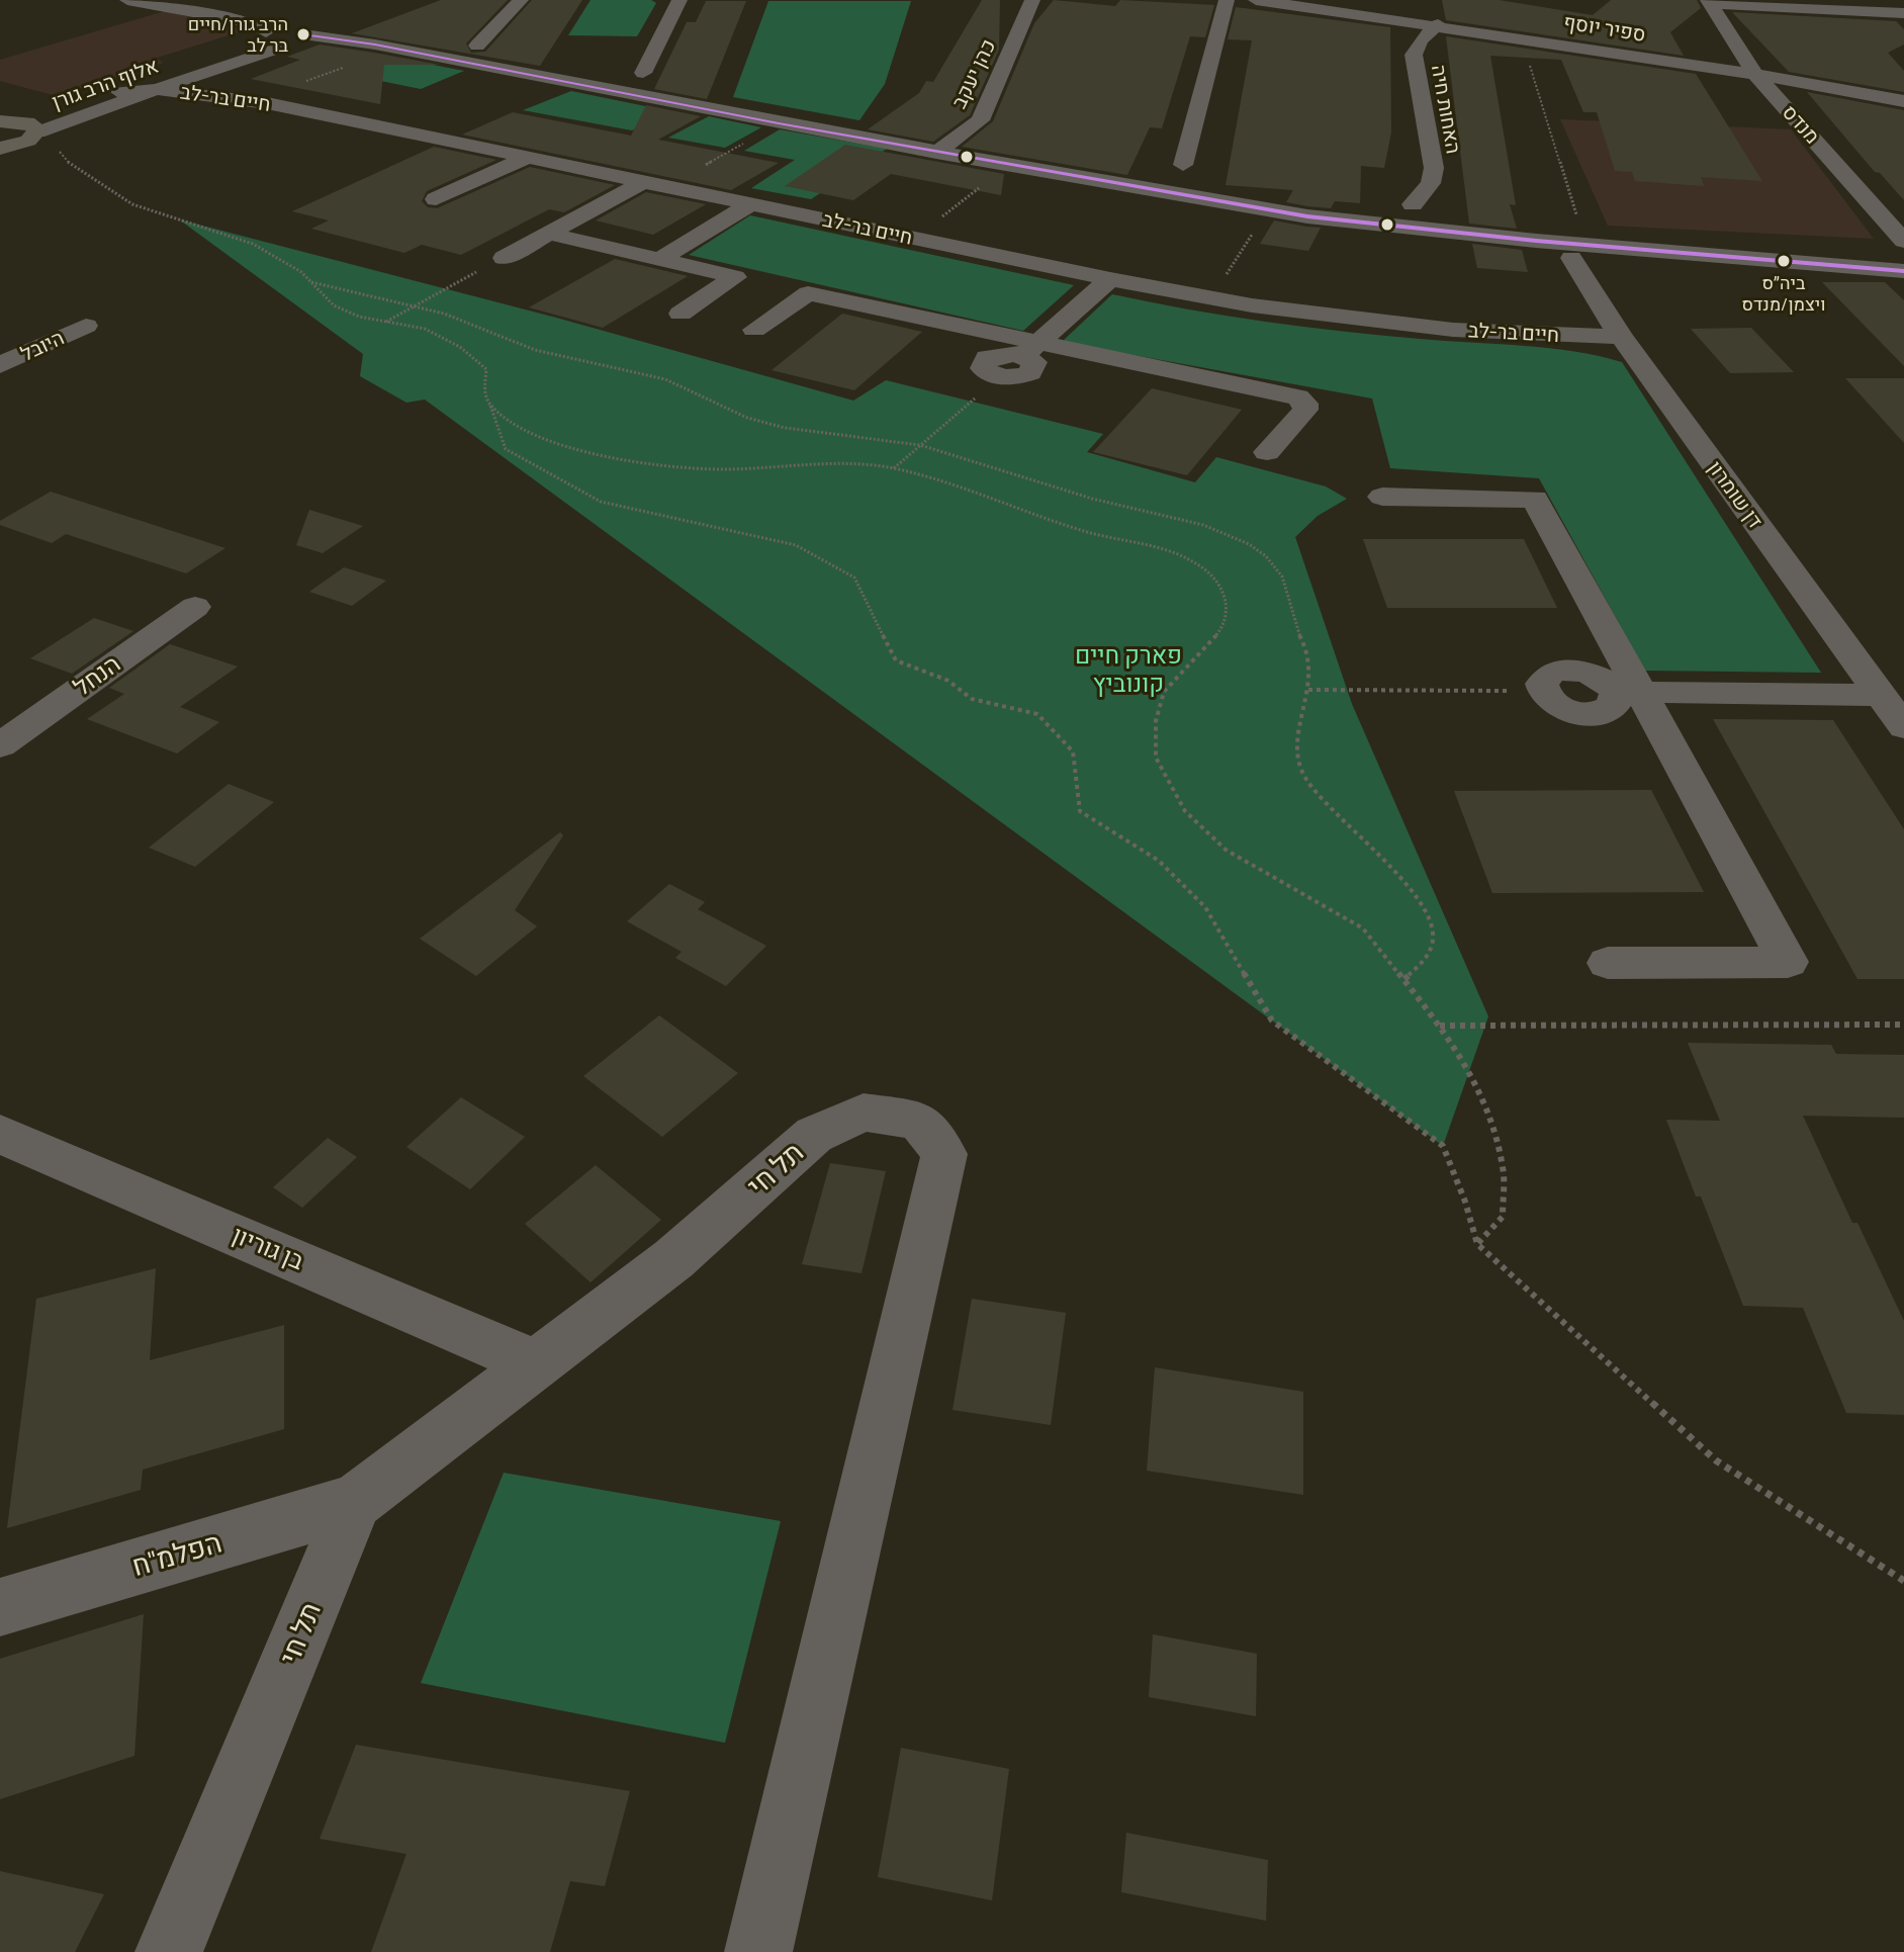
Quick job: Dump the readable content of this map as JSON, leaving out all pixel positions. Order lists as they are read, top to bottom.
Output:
{
  "streets": {
    "street": [
      "ספיר יוסף",
      "כהן יעקב",
      "אלוף הרב גורן",
      "חיים בר-לב",
      "האחות חיה",
      "מנדס",
      "היובל",
      "דן שומרון",
      "הנחל",
      "תל חי",
      "בן גוריון",
      "הפלמ\"ח"
    ]
  },
  "crossings": [
    ["ספיר יוסף", "האחות חיה"],
    ["ספיר יוסף", "מנדס"],
    ["אלוף הרב גורן", "חיים בר-לב"],
    ["חיים בר-לב", "דן שומרון"],
    ["תל חי", "בן גוריון"],
    ["תל חי", "הפלמ\"ח"]
  ],
  "parks": ["פארק חיים קונוביץ"],
  "places": ["הרב גורן/חיים בר לב", "ביה״ס ויצמן/מנדס"]
}
